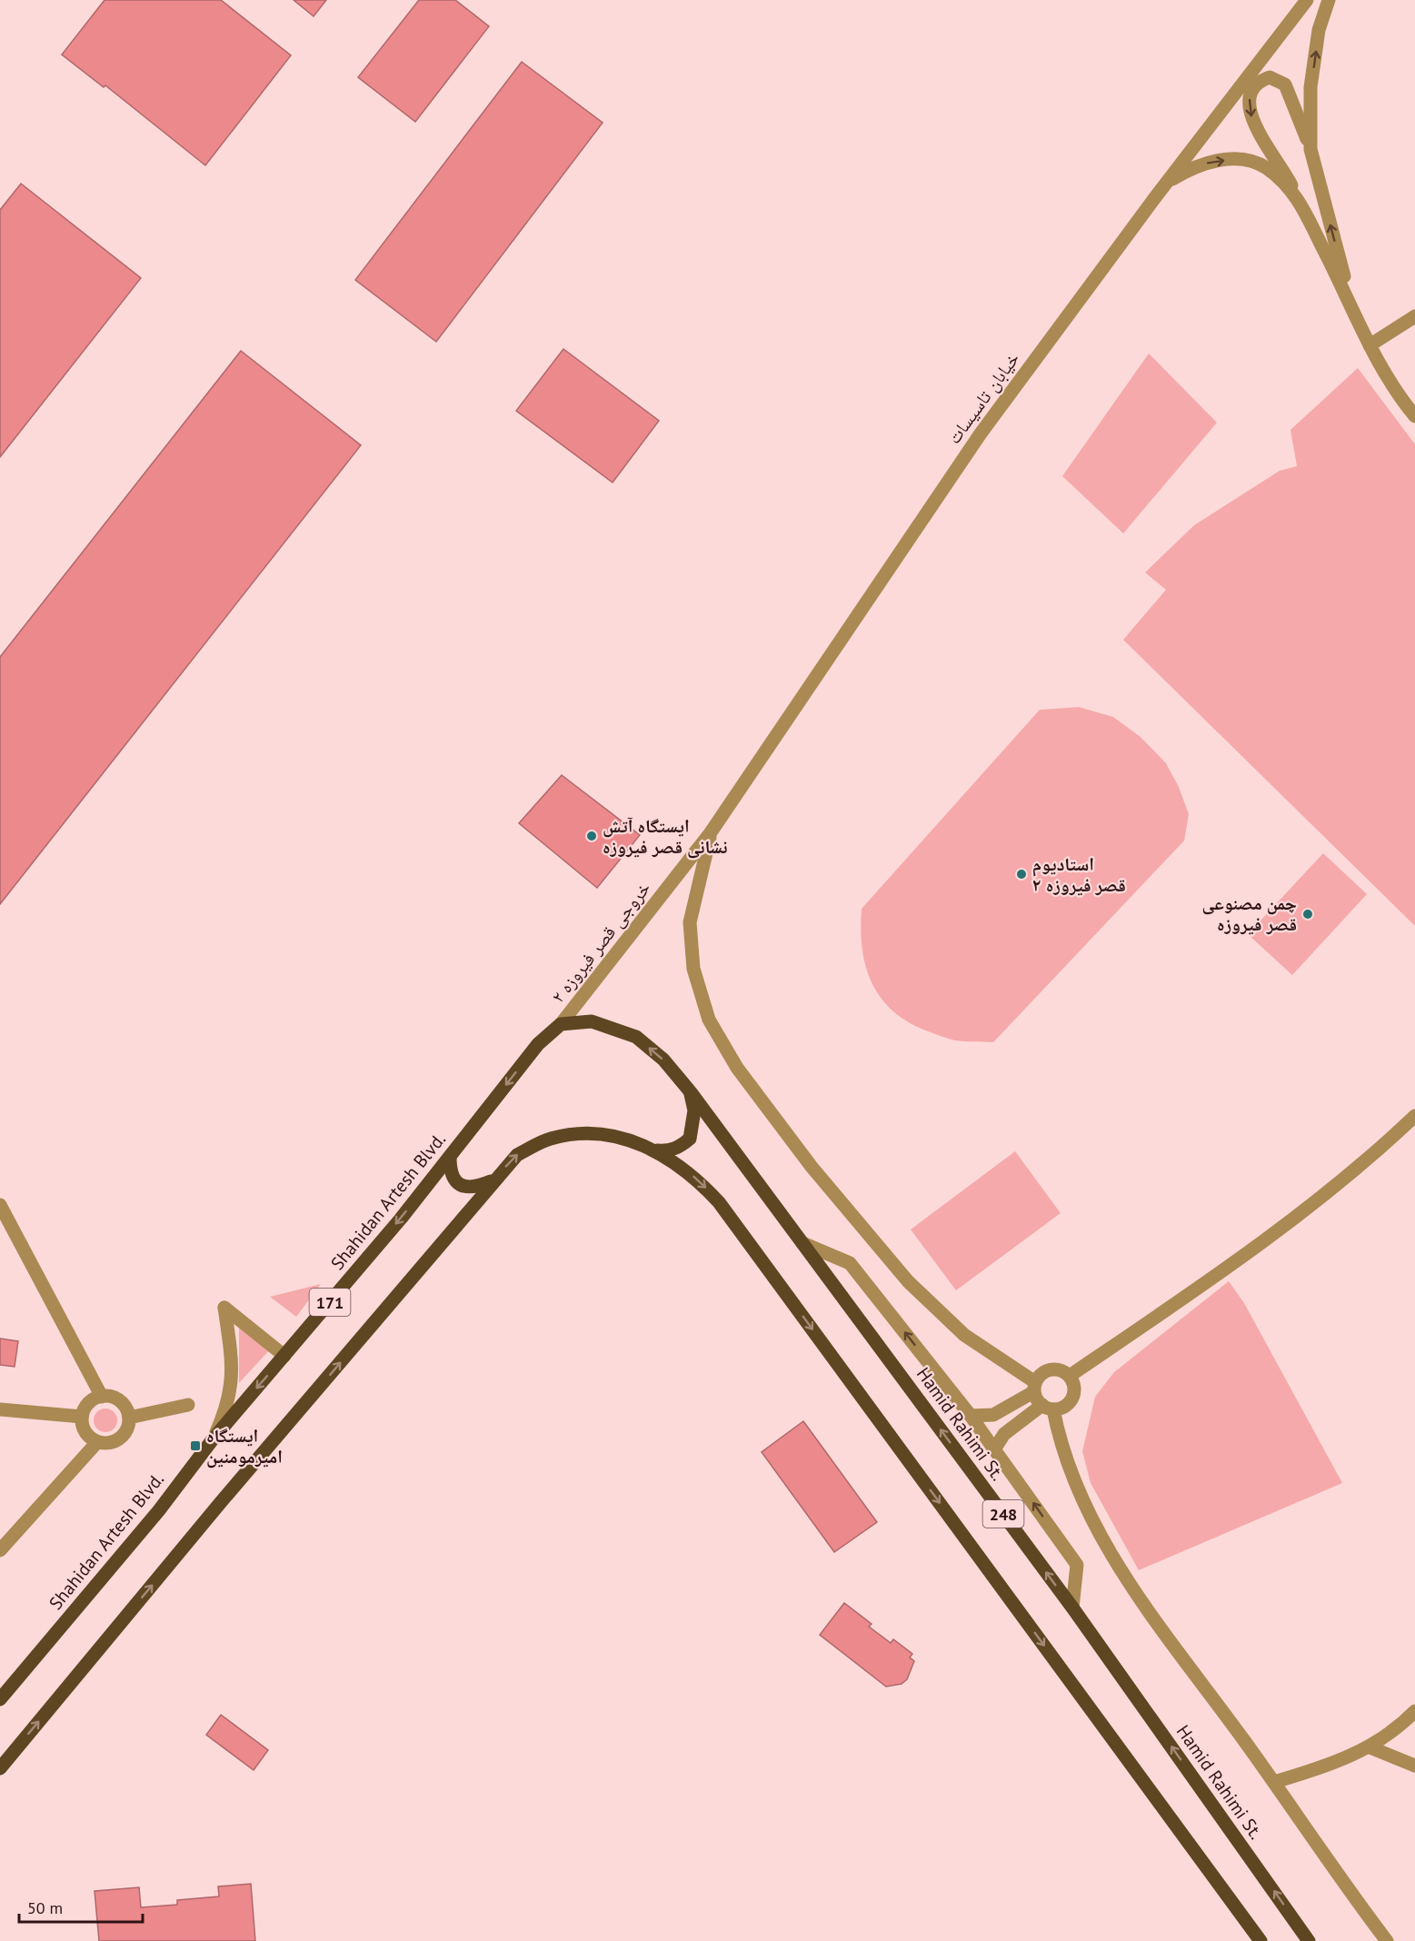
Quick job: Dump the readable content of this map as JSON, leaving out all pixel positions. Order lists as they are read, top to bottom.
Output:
{
  "streets": {
    "main road": [
      "Shahidan Artesh Blvd.",
      "171",
      "Hamid Rahimi St.",
      "248"
    ],
    "street": ["خیابان تاسیسات", "خروجی قصر فیروزه ۲"]
  },
  "crossings": [
    ["خیابان تاسیسات", "خروجی قصر فیروزه ۲"],
    ["خروجی قصر فیروزه ۲", "Shahidan Artesh Blvd."],
    ["171", "248"]
  ],
  "places": {
    "other": ["ایستگاه آتش نشانی قصر فیروزه", "استادیوم قصر فیروزه ۲", "چمن مصنوعی قصر فیروزه"],
    "transit": ["ایستگاه امیرمومنین"]
  },
  "scale_bar": "50 m"
}
